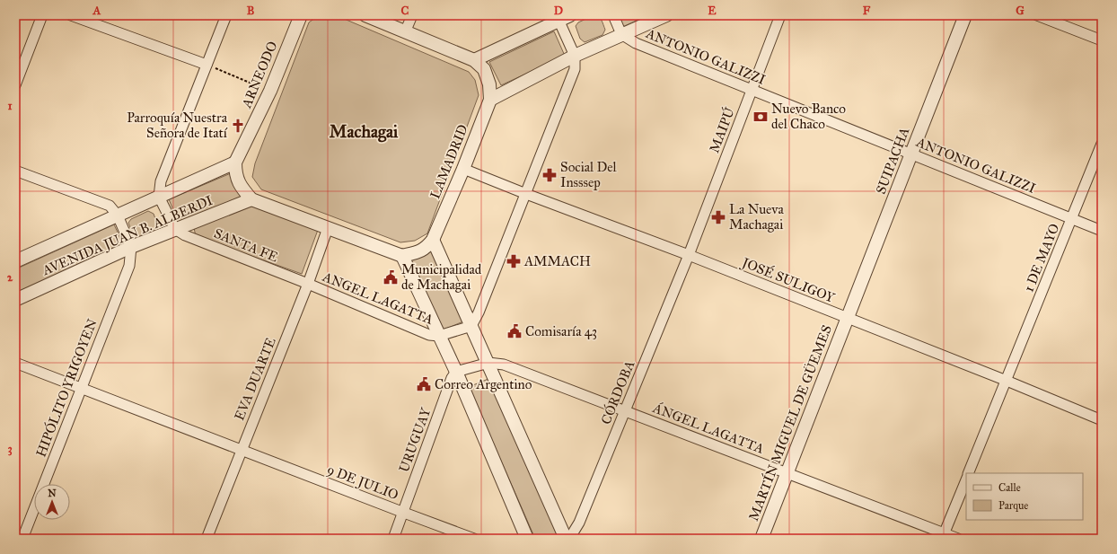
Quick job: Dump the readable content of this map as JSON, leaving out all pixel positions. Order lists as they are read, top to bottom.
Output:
{
  "streets": {
    "street": [
      "ANTONIO GALIZZI",
      "ARNEODO",
      "MAIPÚ",
      "SUIPACHA",
      "LAMADRID",
      "AVENIDA JUAN B. ALBERDI",
      "SANTA FE",
      "1 DE MAYO",
      "JOSÉ SULIGOY",
      "ANGEL LAGATTA",
      "EVA DUARTE",
      "HIPÓLITO YRIGOYEN",
      "CÓRDOBA",
      "MARTÍN MIGUEL DE GÜEMES",
      "ÁNGEL LAGATTA",
      "URUGUAY",
      "9 DE JULIO"
    ]
  },
  "crossings": [
    ["ANTONIO GALIZZI", "MAIPÚ"],
    ["ANTONIO GALIZZI", "SUIPACHA"],
    ["ANTONIO GALIZZI", "1 DE MAYO"],
    ["ARNEODO", "AVENIDA JUAN B. ALBERDI"],
    ["MAIPÚ", "JOSÉ SULIGOY"],
    ["MAIPÚ", "CÓRDOBA"],
    ["SUIPACHA", "JOSÉ SULIGOY"],
    ["SUIPACHA", "MARTÍN MIGUEL DE GÜEMES"],
    ["LAMADRID", "JOSÉ SULIGOY"],
    ["AVENIDA JUAN B. ALBERDI", "SANTA FE"],
    ["AVENIDA JUAN B. ALBERDI", "HIPÓLITO YRIGOYEN"],
    ["SANTA FE", "ANGEL LAGATTA"],
    ["SANTA FE", "EVA DUARTE"],
    ["1 DE MAYO", "JOSÉ SULIGOY"],
    ["JOSÉ SULIGOY", "CÓRDOBA"],
    ["JOSÉ SULIGOY", "MARTÍN MIGUEL DE GÜEMES"],
    ["ANGEL LAGATTA", "EVA DUARTE"],
    ["EVA DUARTE", "9 DE JULIO"],
    ["HIPÓLITO YRIGOYEN", "9 DE JULIO"],
    ["CÓRDOBA", "ÁNGEL LAGATTA"],
    ["MARTÍN MIGUEL DE GÜEMES", "ÁNGEL LAGATTA"],
    ["URUGUAY", "9 DE JULIO"]
  ],
  "districts": ["Machagai"],
  "places": {
    "bank": ["Nuevo Banco del Chaco"],
    "church": ["Parroquía Nuestra Señora de Itatí"],
    "pharmacy": ["Social Del Insssep", "La Nueva Machagai", "AMMACH"],
    "public building": ["Municipalidad de Machagai", "Comisaría 43", "Correo Argentino"]
  },
  "legend": ["Calle", "Parque"],
  "north": "top",
  "grid": {
    "columns": [
      "A",
      "B",
      "C",
      "D",
      "E",
      "F",
      "G"
    ],
    "rows": ["1", "2", "3"]
  }
}
